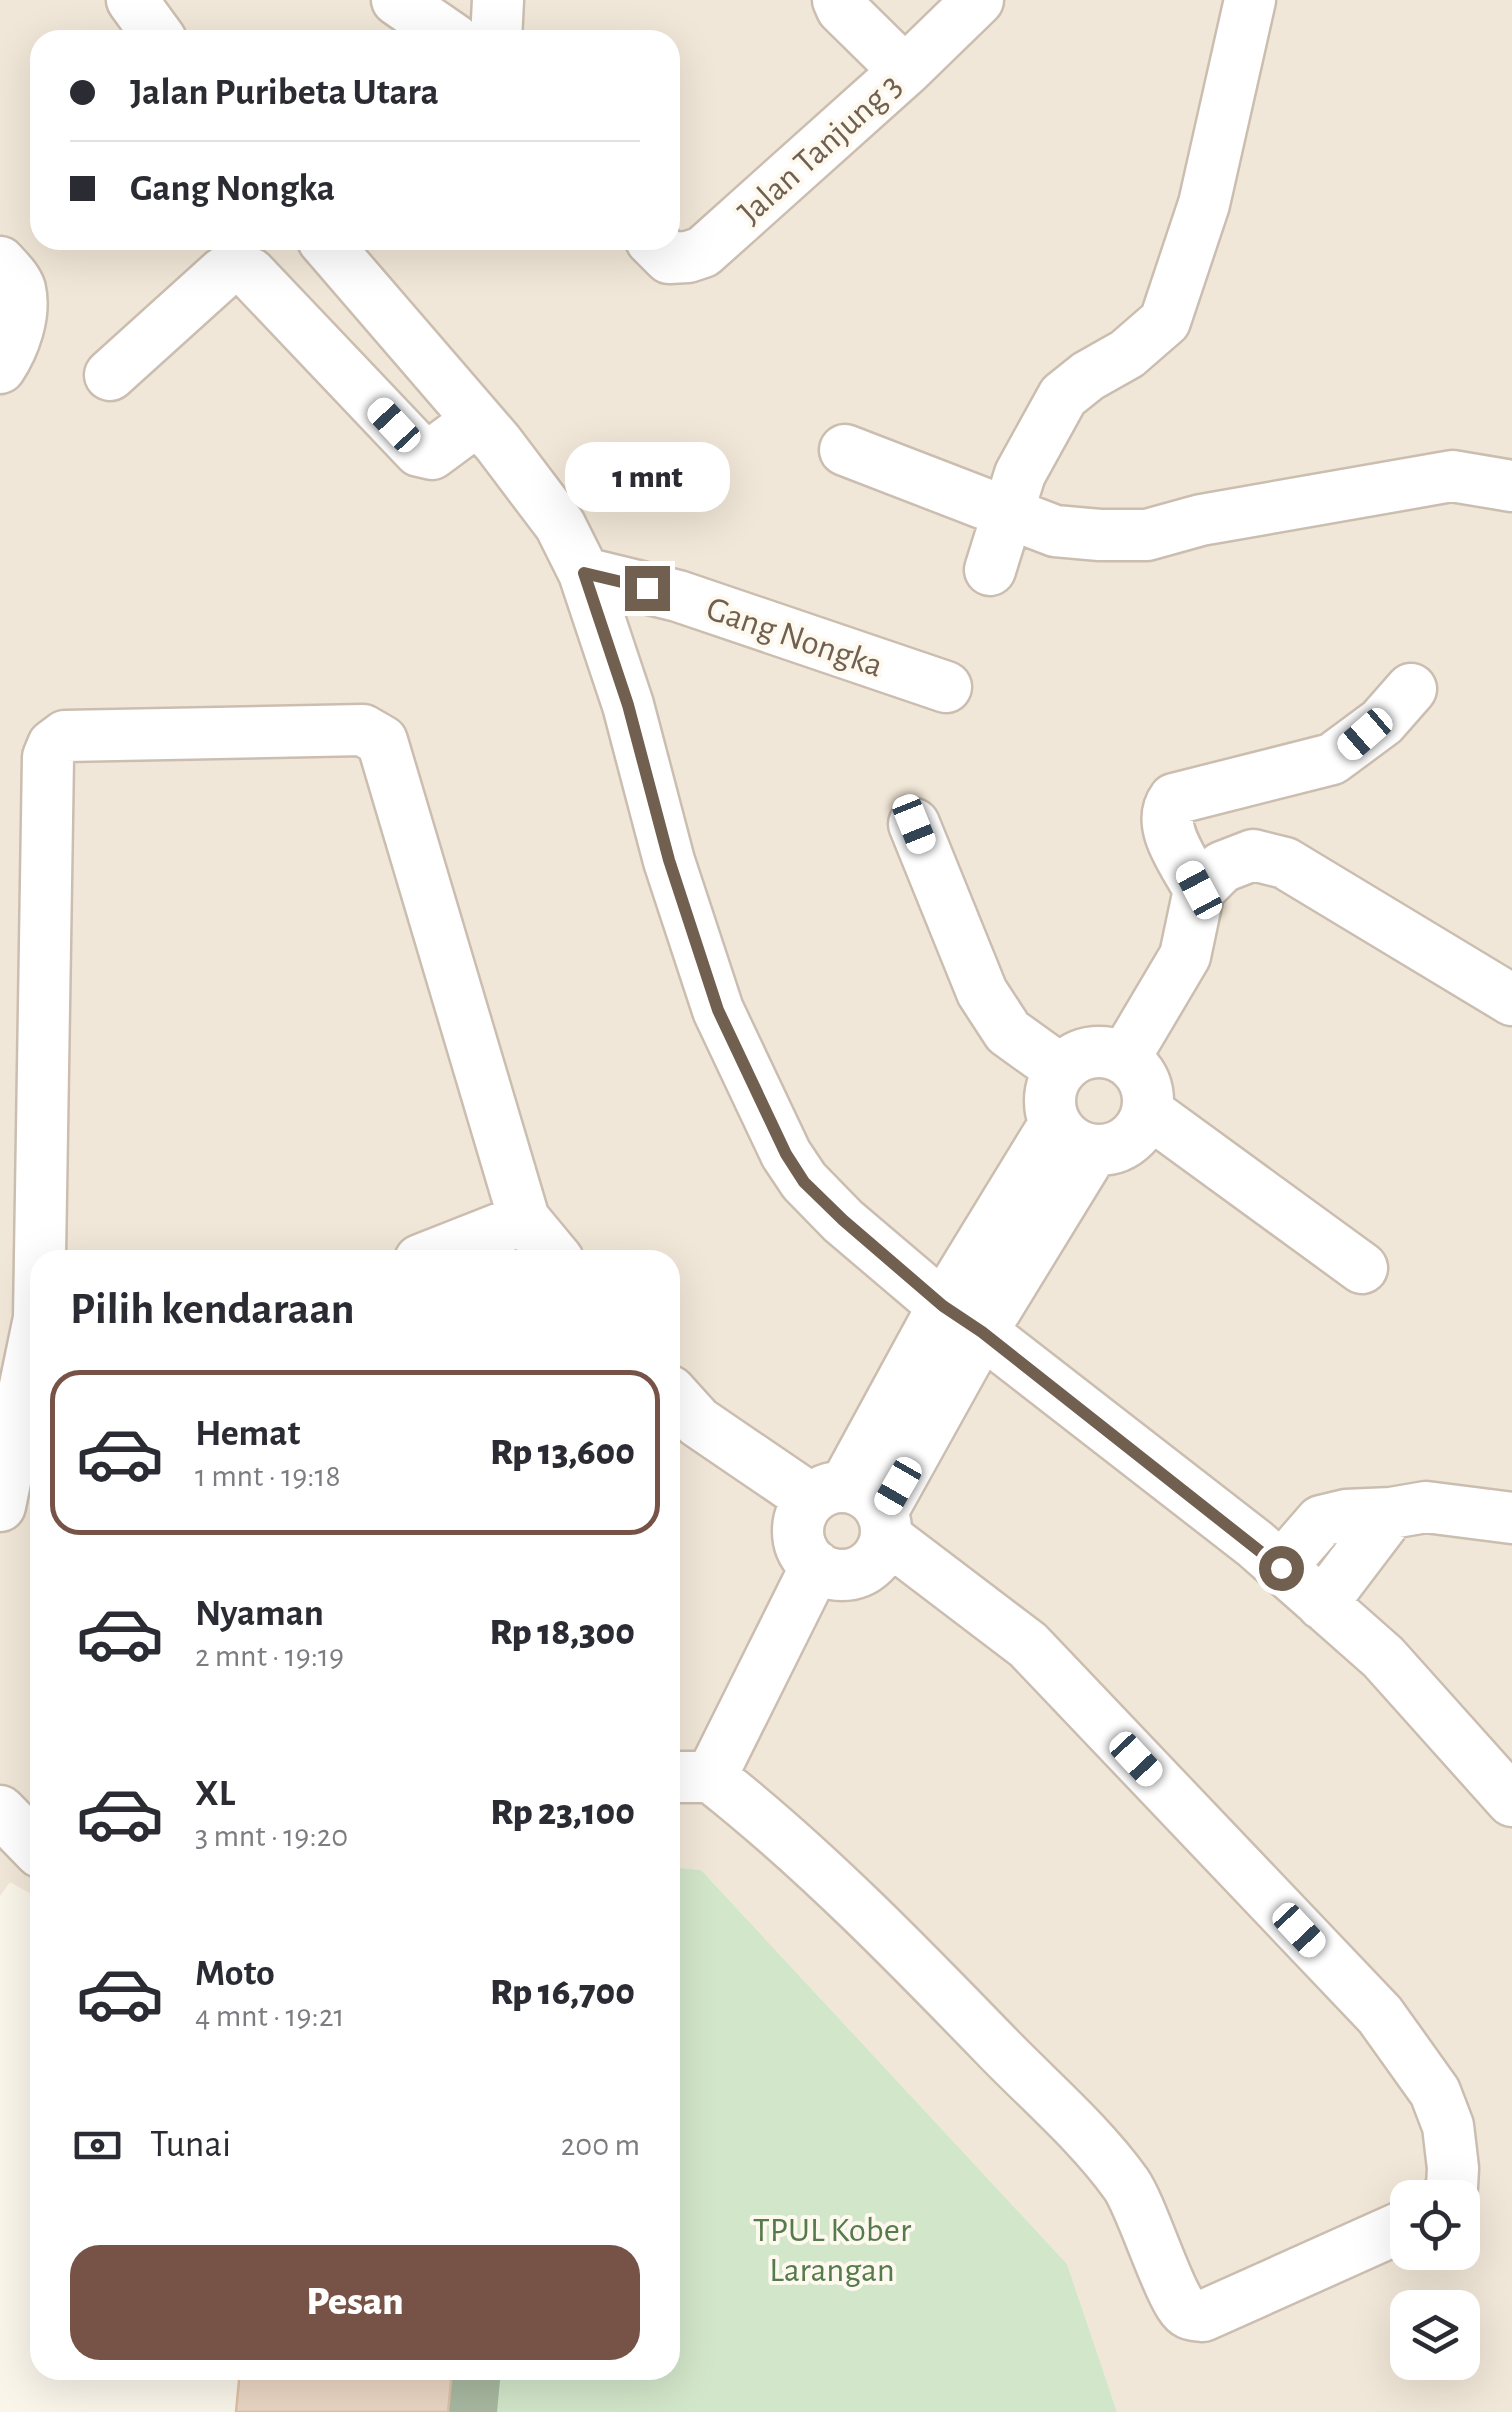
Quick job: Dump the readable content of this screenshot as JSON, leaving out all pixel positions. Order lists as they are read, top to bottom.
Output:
{
  "streets": {
    "street": ["Jalan Tanjung 3", "Gang Nongka"]
  },
  "parks": ["TPUL Kober Larangan"],
  "page": {
    "banner": ["Jalan Puribeta Utara", "Gang Nongka"],
    "bubble": "1 mnt",
    "heading": "Pilih kendaraan",
    "list": [
      {
        "name": "Hemat",
        "note": "1 mnt · 19:18",
        "value": "Rp 13,600"
      },
      {
        "name": "Nyaman",
        "note": "2 mnt · 19:19",
        "value": "Rp 18,300"
      },
      {
        "name": "XL",
        "note": "3 mnt · 19:20",
        "value": "Rp 23,100"
      },
      {
        "name": "Moto",
        "note": "4 mnt · 19:21",
        "value": "Rp 16,700"
      }
    ],
    "pay": ["Tunai", "200 m"],
    "buttons": "Pesan"
  }
}
